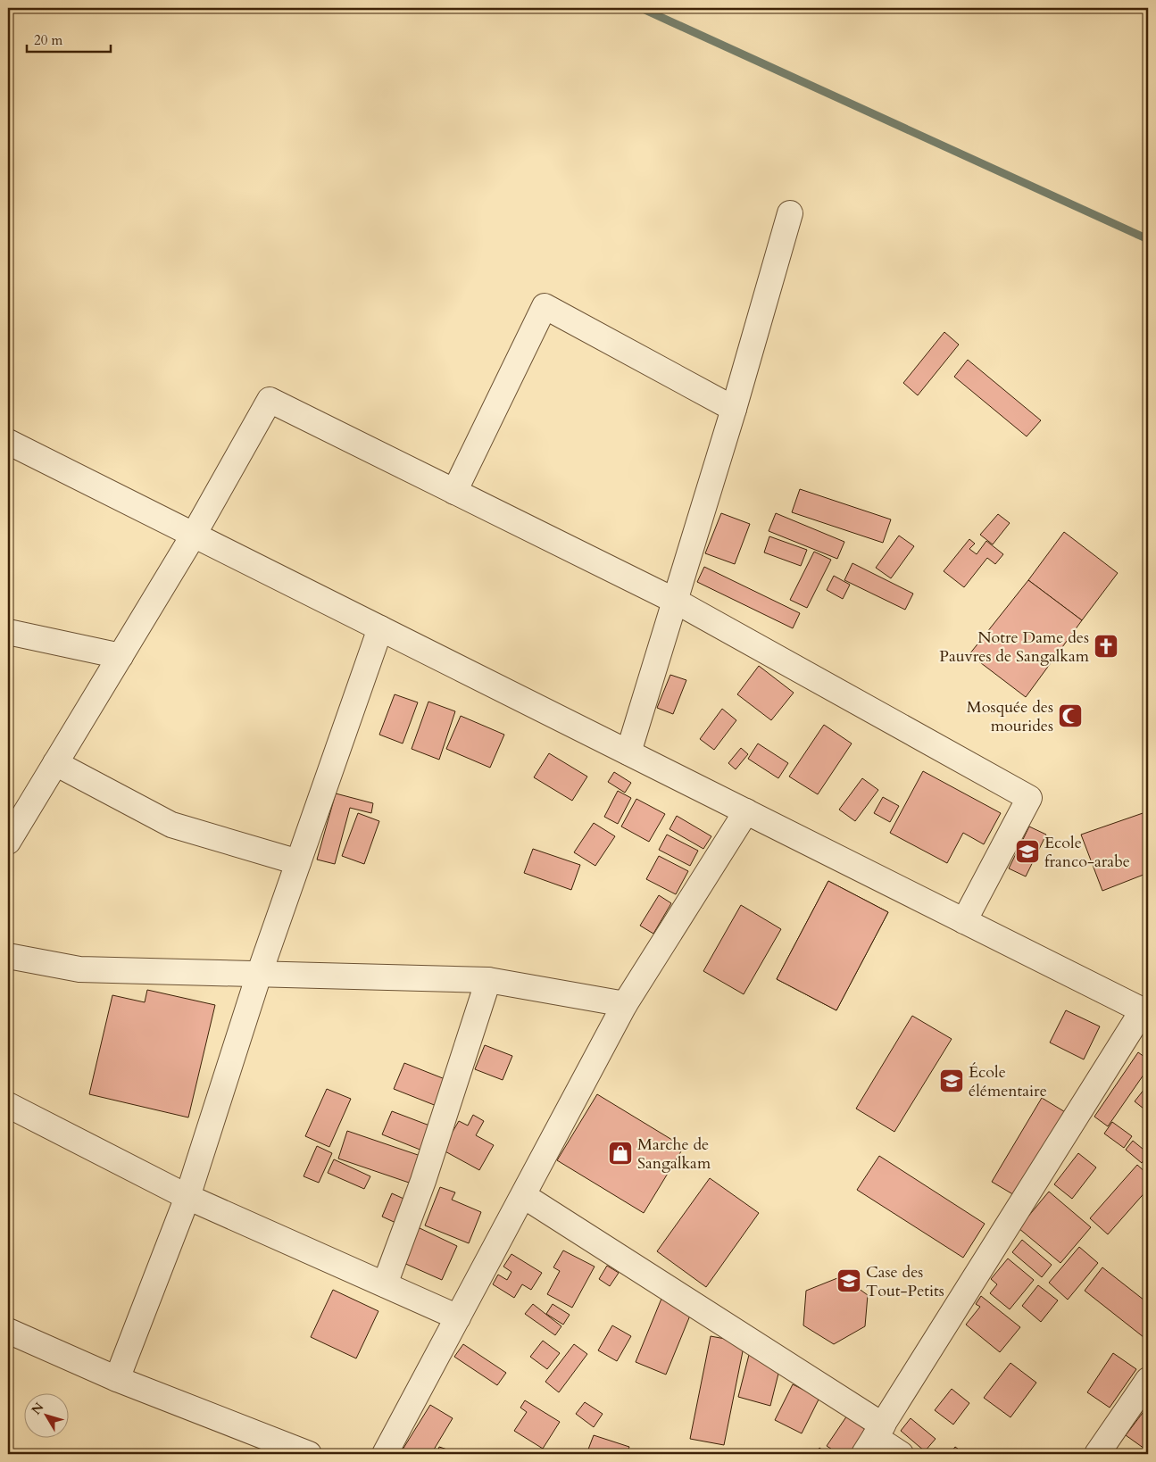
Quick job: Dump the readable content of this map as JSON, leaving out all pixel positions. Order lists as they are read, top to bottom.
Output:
{
  "places": {
    "church": ["Notre Dame des Pauvres de Sangalkam"],
    "mosque": ["Mosquée des mourides"],
    "school or university": ["Ecole franco-arabe", "École élémentaire", "Case des Tout-Petits"],
    "shop": ["Marche de Sangalkam"]
  },
  "scale_bar": "20 m",
  "north": "top left"
}
